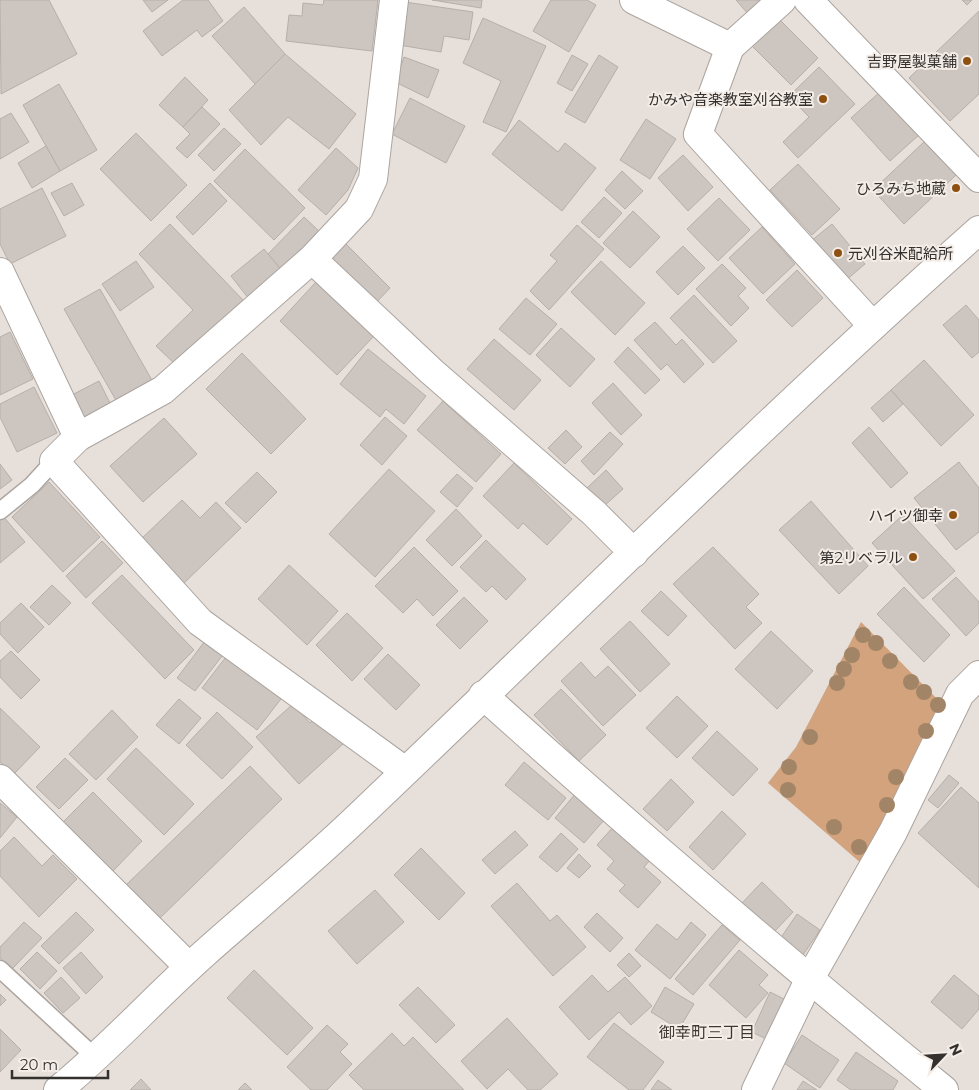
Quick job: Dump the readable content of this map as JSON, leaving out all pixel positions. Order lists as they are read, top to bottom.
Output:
{
  "districts": ["御幸町三丁目"],
  "places": [
    "吉野屋製菓舗",
    "かみや音楽教室刈谷教室",
    "ひろみち地蔵",
    "元刈谷米配給所",
    "ハイツ御幸",
    "第2リベラル"
  ],
  "scale_bar": "20 m",
  "north": "top right"
}
